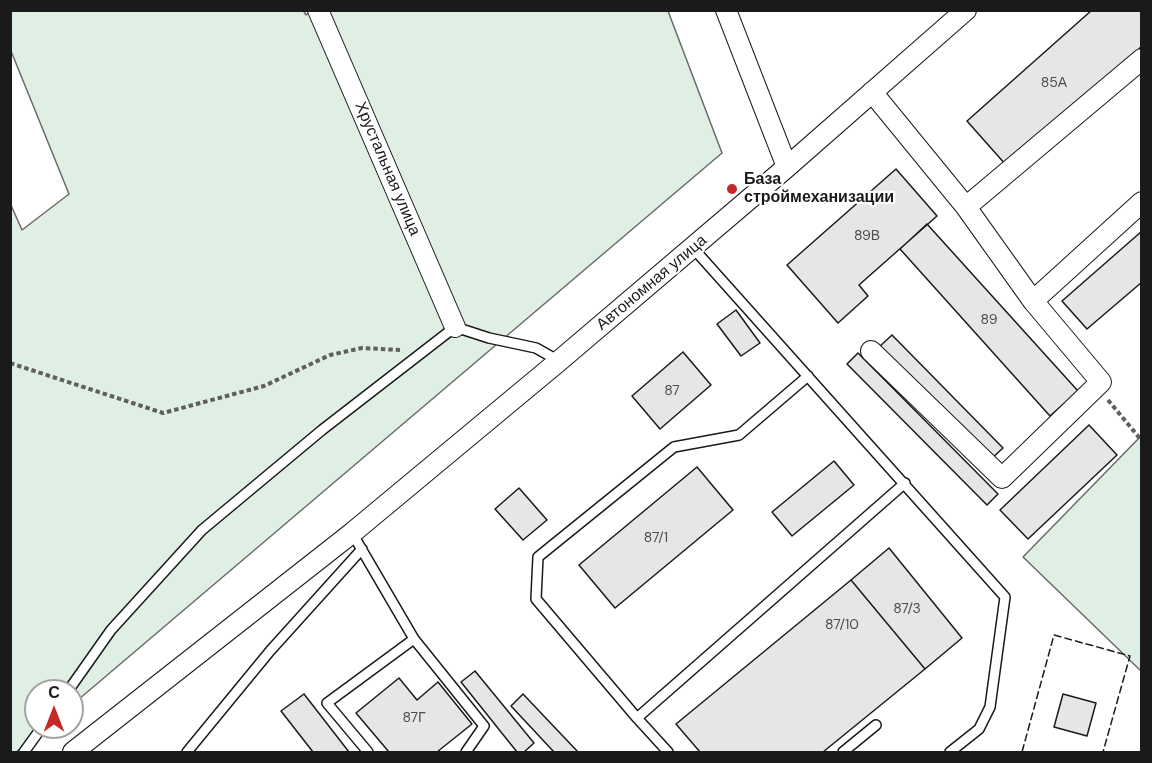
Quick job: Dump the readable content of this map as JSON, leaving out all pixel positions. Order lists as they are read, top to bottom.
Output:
{
  "streets": {
    "street": ["Хрустальная улица", "Автономная улица"]
  },
  "places": ["База строймеханизации"],
  "house_numbers": [
    "85А",
    "89В",
    "89",
    "87",
    "87/1",
    "87/3",
    "87/10",
    "87Г"
  ],
  "north": "top"
}
